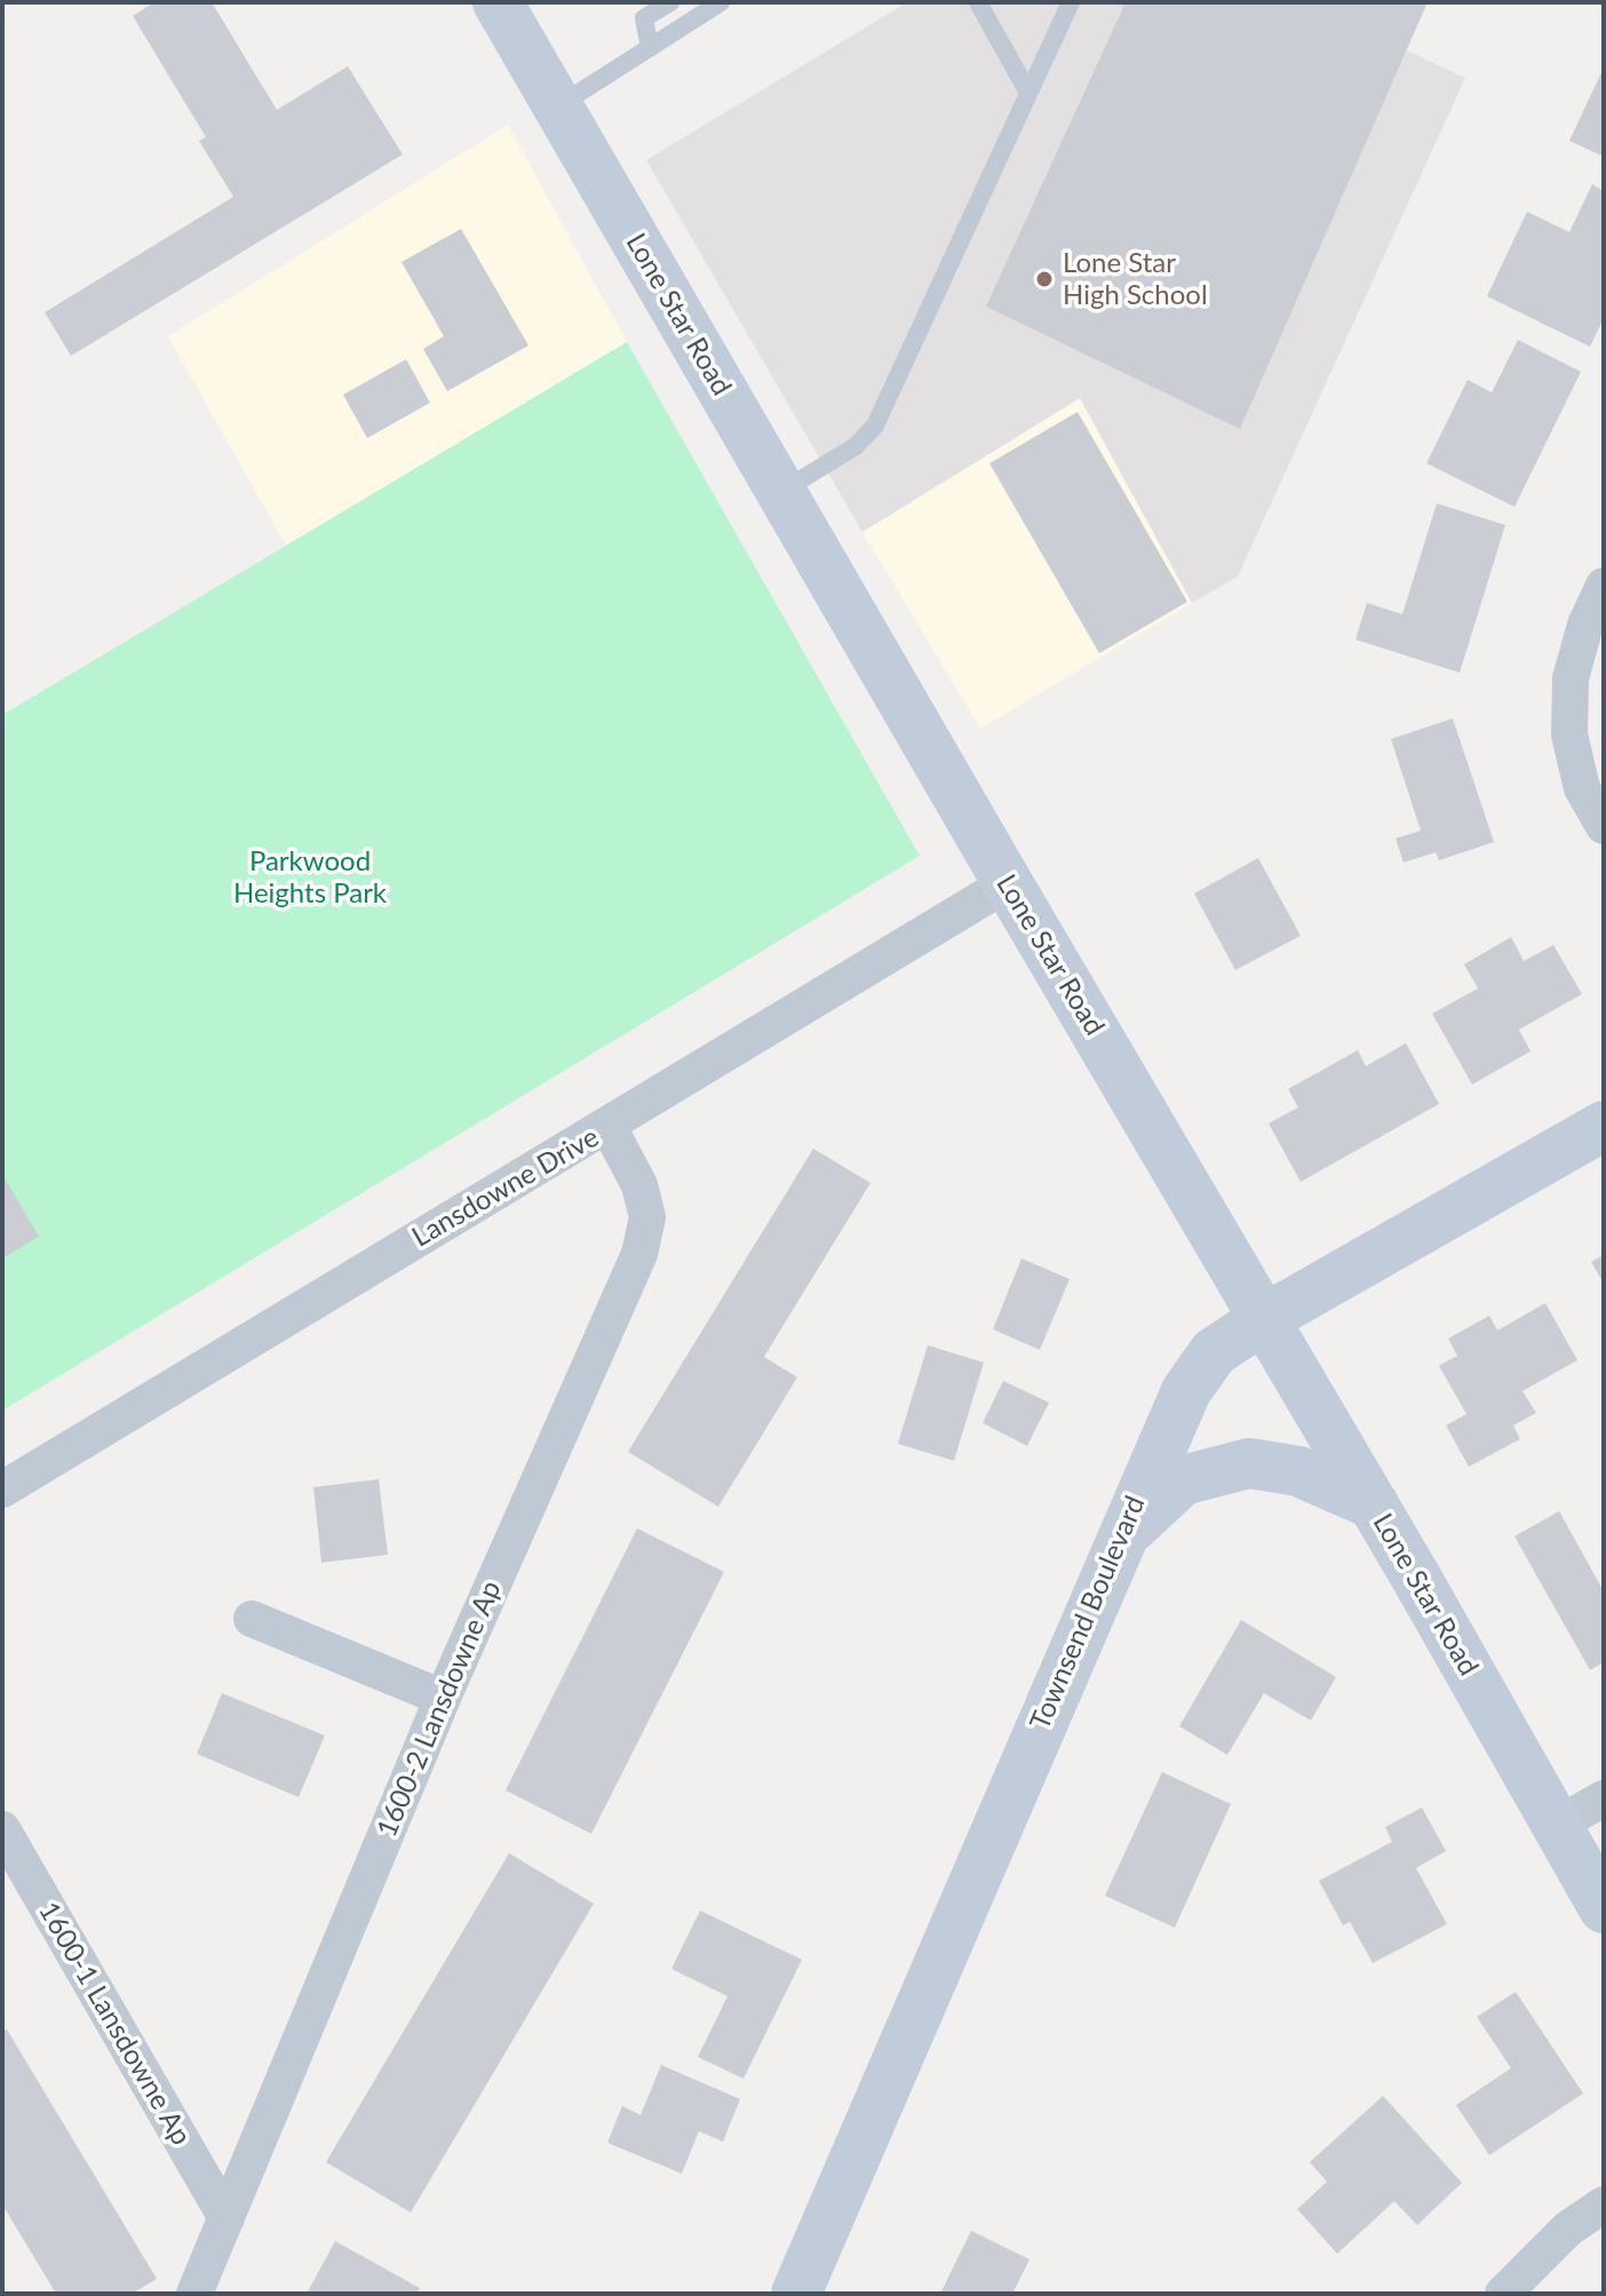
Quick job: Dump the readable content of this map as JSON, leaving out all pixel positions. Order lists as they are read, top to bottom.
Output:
{
  "streets": {
    "street": [
      "Lone Star Road",
      "Lansdowne Drive",
      "Townsend Boulevard",
      "1600-2 Lansdowne Ap",
      "1600-1 Lansdowne Ap"
    ]
  },
  "crossings": [
    ["Lone Star Road", "Lansdowne Drive"],
    ["Lone Star Road", "Townsend Boulevard"],
    ["Lansdowne Drive", "1600-2 Lansdowne Ap"],
    ["1600-2 Lansdowne Ap", "1600-1 Lansdowne Ap"]
  ],
  "parks": ["Parkwood Heights Park"],
  "places": ["Lone Star High School"]
}
